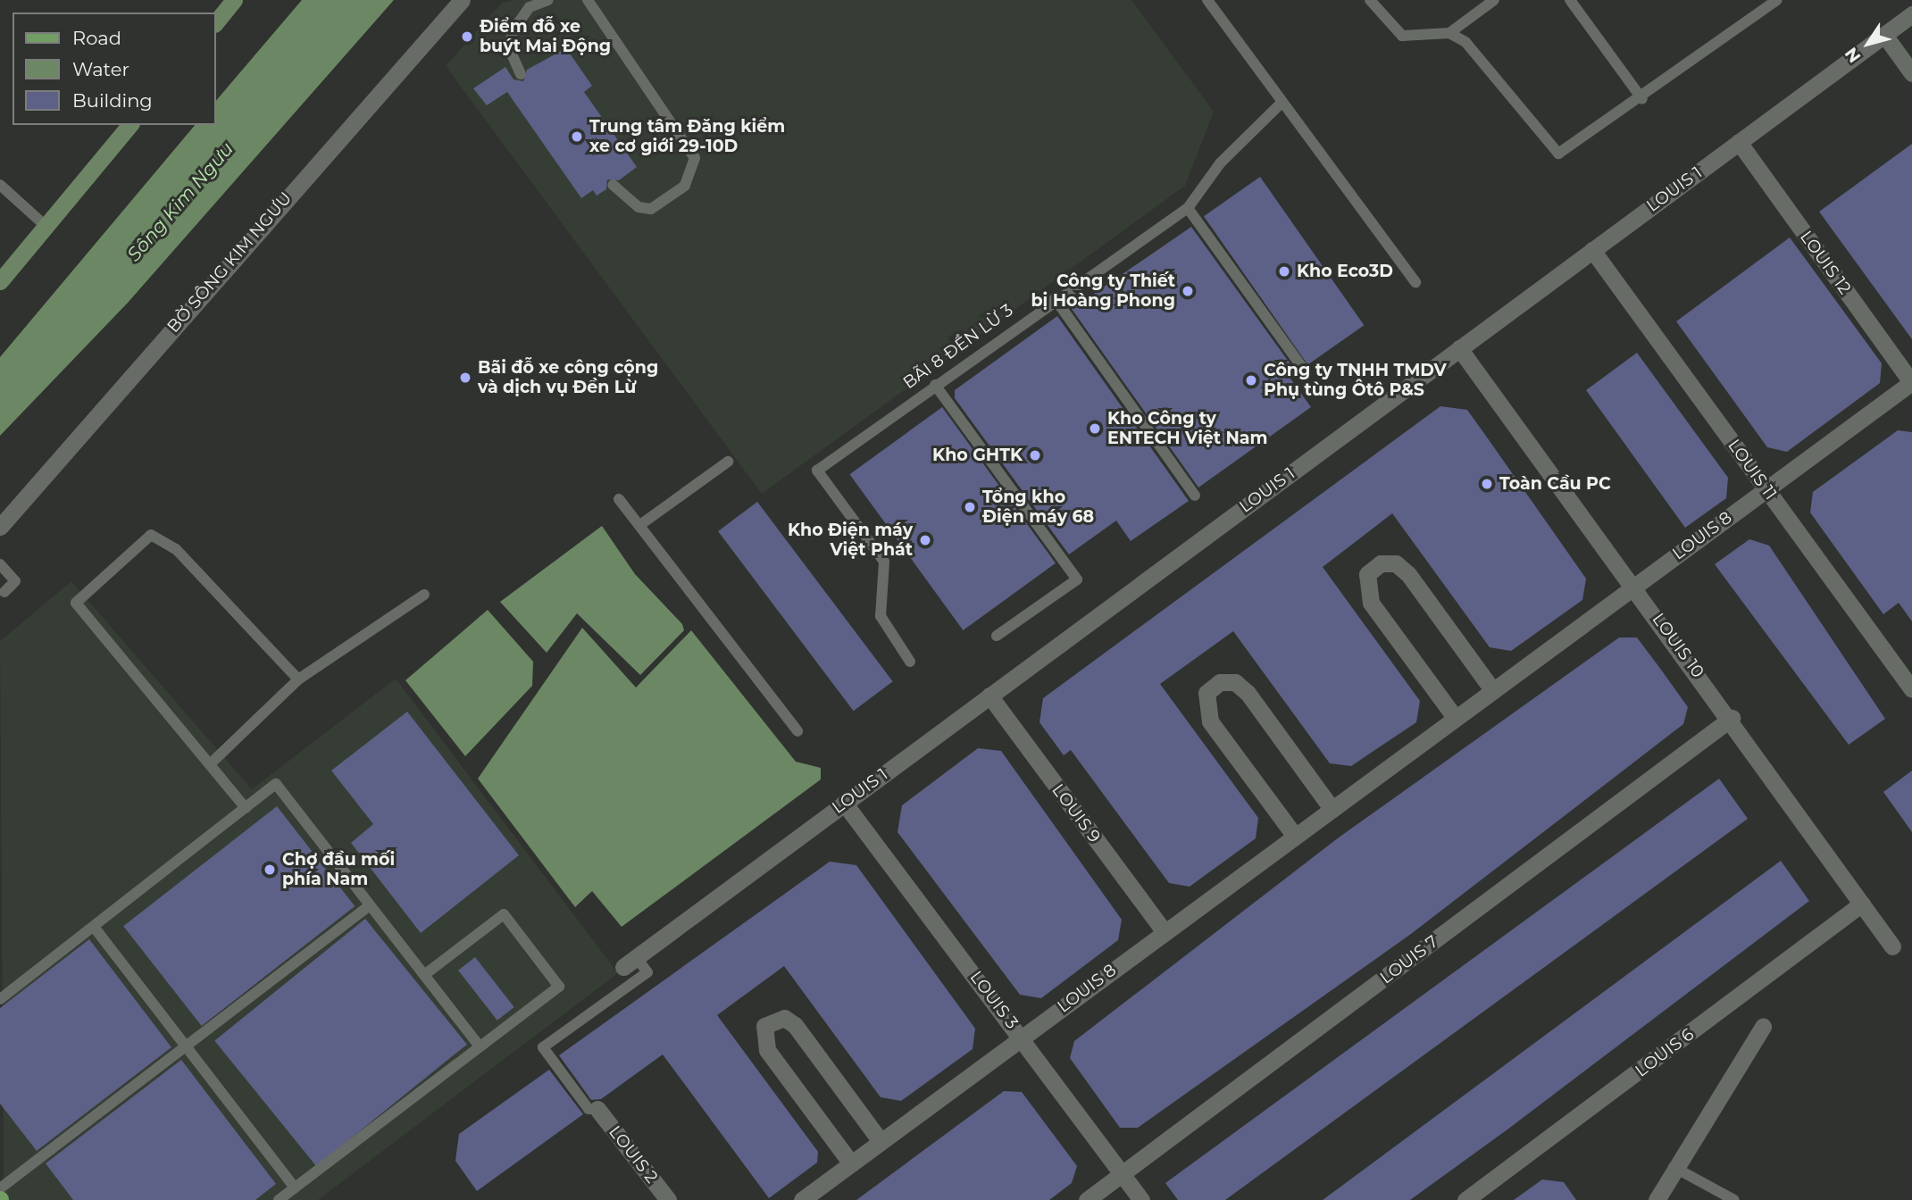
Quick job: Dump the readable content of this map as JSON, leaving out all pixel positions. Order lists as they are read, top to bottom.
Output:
{
  "streets": {
    "street": [
      "LOUIS 1",
      "BỜ SÔNG KIM NGƯU",
      "LOUIS 12",
      "LOUIS 11",
      "LOUIS 8",
      "LOUIS 10",
      "LOUIS 9",
      "LOUIS 7",
      "LOUIS 3",
      "LOUIS 6",
      "LOUIS 2"
    ],
    "lane": ["BÃI 8 ĐỀN LỪ 3"]
  },
  "crossings": [
    ["LOUIS 1", "LOUIS 12"],
    ["LOUIS 1", "LOUIS 11"],
    ["LOUIS 1", "LOUIS 10"],
    ["LOUIS 1", "LOUIS 9"],
    ["LOUIS 1", "LOUIS 3"],
    ["LOUIS 12", "LOUIS 8"],
    ["LOUIS 11", "LOUIS 8"],
    ["LOUIS 8", "LOUIS 10"],
    ["LOUIS 8", "LOUIS 9"],
    ["LOUIS 8", "LOUIS 3"],
    ["LOUIS 10", "LOUIS 7"],
    ["LOUIS 10", "LOUIS 6"],
    ["LOUIS 7", "LOUIS 3"]
  ],
  "water": ["Sông Kim Ngưu"],
  "places": [
    "Điểm đỗ xe buýt Mai Động",
    "Trung tâm Đăng kiểm xe cơ giới 29-10D",
    "Kho Eco3D",
    "Công ty Thiết bị Hoàng Phong",
    "Bãi đỗ xe công cộng và dịch vụ Đền Lừ",
    "Công ty TNHH TMDV Phụ tùng Ôtô P&S",
    "Kho Công ty ENTECH Việt Nam",
    "Kho GHTK",
    "Toàn Cầu PC",
    "Tổng kho Điện máy 68",
    "Kho Điện máy Việt Phát",
    "Chợ đầu mối phía Nam"
  ],
  "legend": ["Road", "Water", "Building"],
  "north": "bottom left"
}
